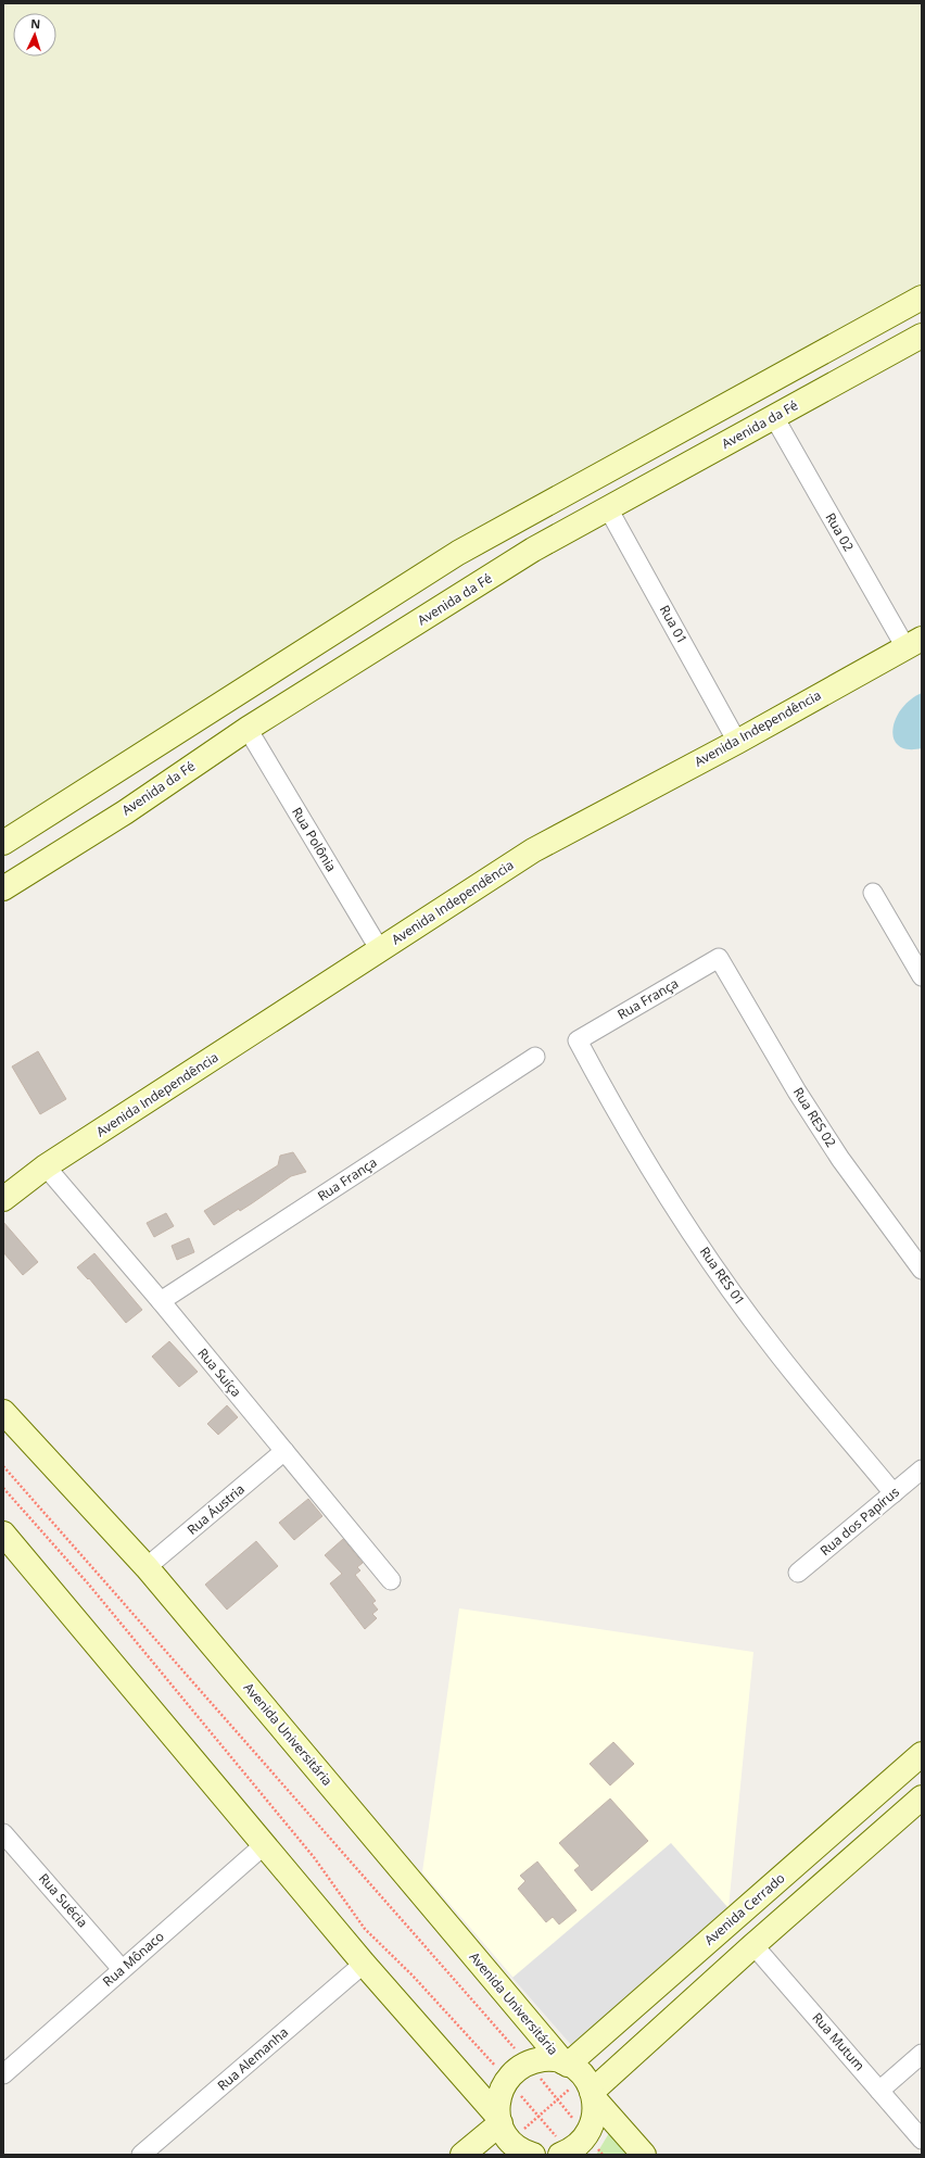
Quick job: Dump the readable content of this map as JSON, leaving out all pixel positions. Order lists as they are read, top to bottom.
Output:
{
  "streets": {
    "main road": [
      "Avenida da Fé",
      "Avenida Independência",
      "Avenida Universitária",
      "Avenida Cerrado"
    ],
    "street": [
      "Rua 02",
      "Rua 01",
      "Rua Polônia",
      "Rua França",
      "Rua RES 02",
      "Rua RES 01",
      "Rua Suíça",
      "Rua Áustria",
      "Rua dos Papírus",
      "Rua Suécia",
      "Rua Mônaco",
      "Rua Mutum",
      "Rua Alemanha"
    ]
  },
  "crossings": [
    ["Avenida da Fé", "Rua 02"],
    ["Avenida da Fé", "Rua 01"],
    ["Avenida da Fé", "Rua Polônia"],
    ["Rua 02", "Avenida Independência"],
    ["Rua 01", "Avenida Independência"],
    ["Avenida Independência", "Rua Polônia"],
    ["Avenida Independência", "Rua Suíça"],
    ["Rua França", "Rua RES 02"],
    ["Rua França", "Rua RES 01"],
    ["Rua França", "Rua Suíça"],
    ["Rua RES 01", "Rua dos Papírus"],
    ["Rua Suíça", "Rua Áustria"],
    ["Rua Áustria", "Avenida Universitária"],
    ["Avenida Universitária", "Avenida Cerrado"],
    ["Rua Suécia", "Rua Mônaco"]
  ],
  "north": "top"
}
